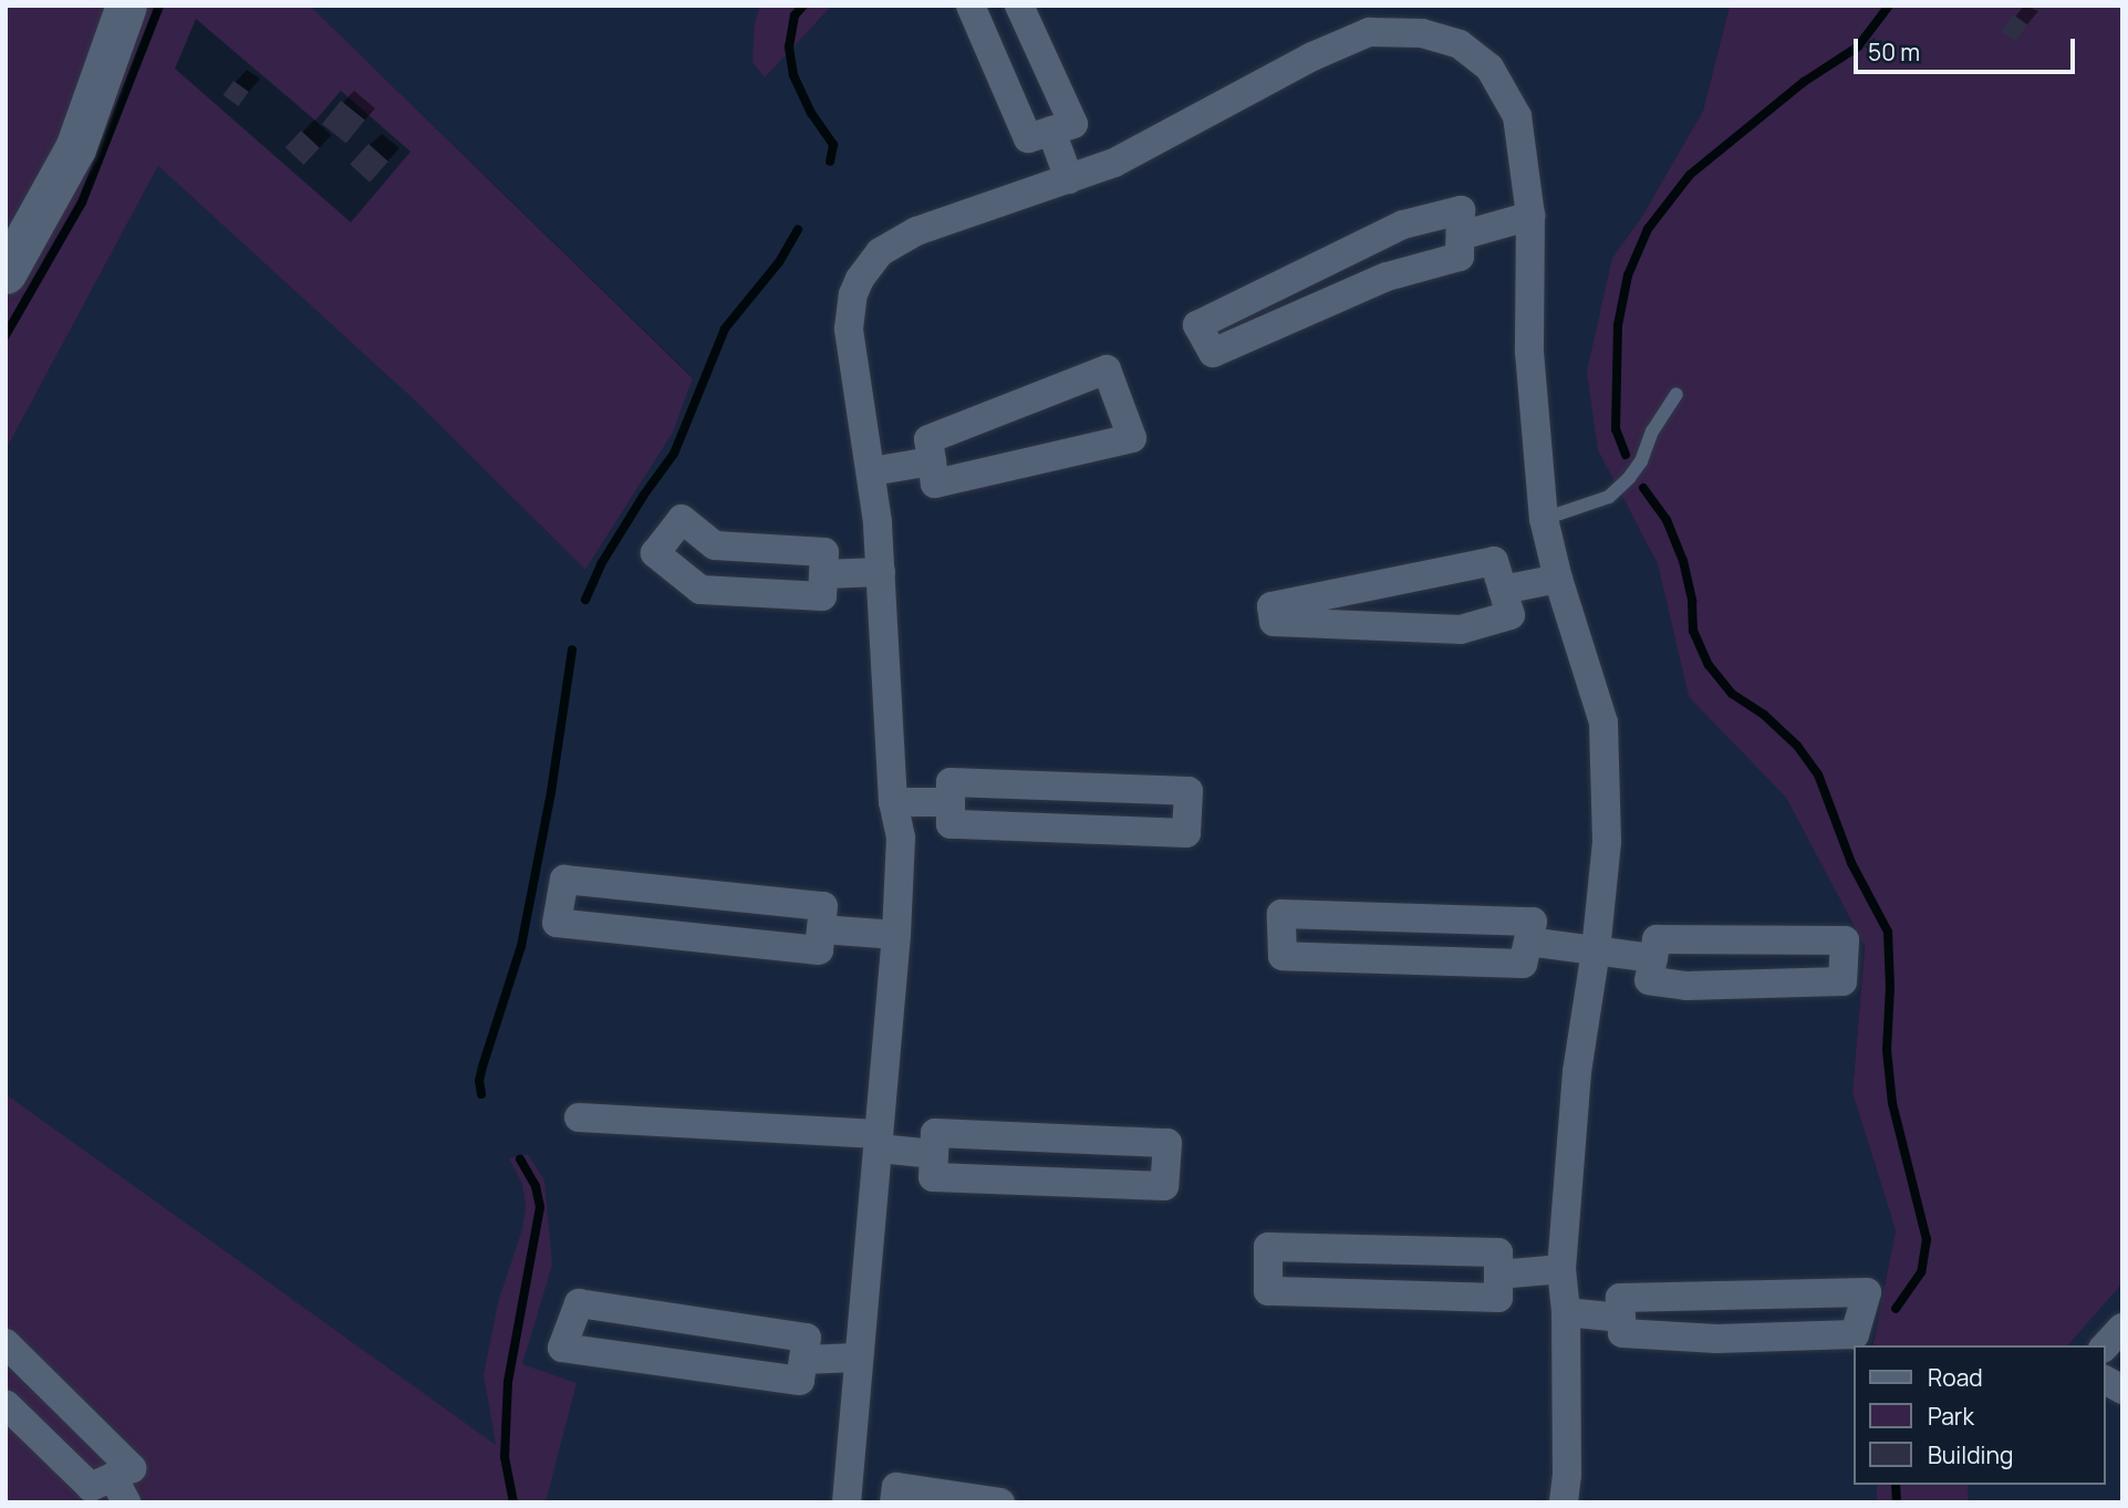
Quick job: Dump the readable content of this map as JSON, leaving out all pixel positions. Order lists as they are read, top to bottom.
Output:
{
  "legend": ["Road", "Park", "Building"],
  "scale_bar": "50 m"
}
